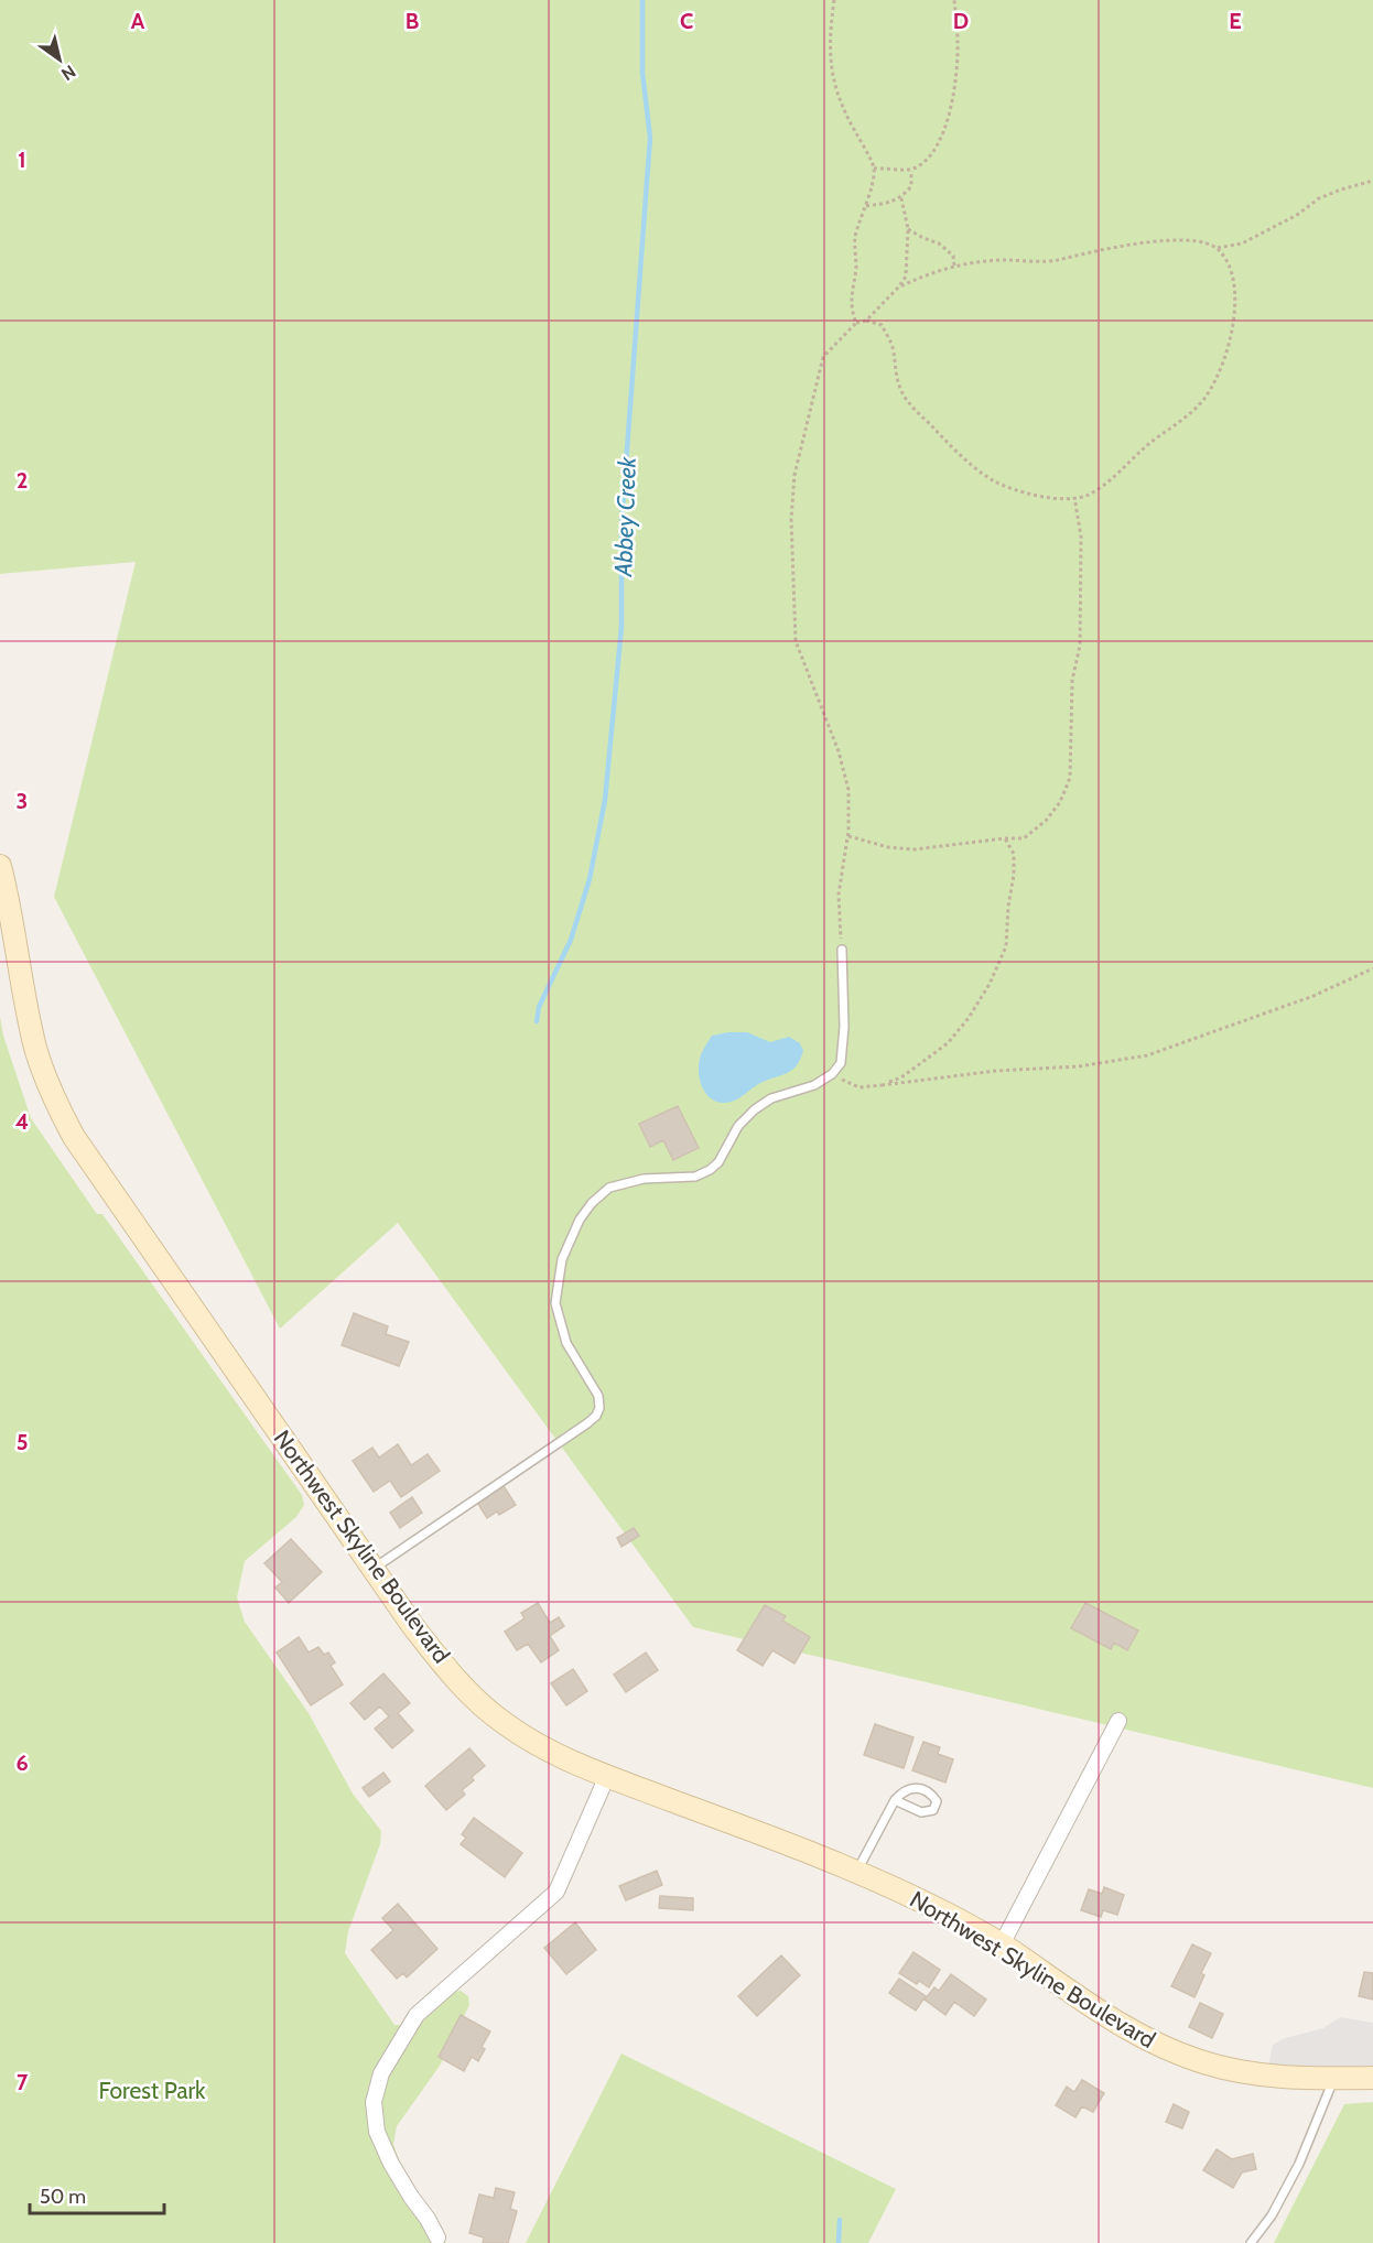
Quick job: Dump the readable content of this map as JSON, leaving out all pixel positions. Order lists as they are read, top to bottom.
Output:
{
  "streets": {
    "main road": ["Northwest Skyline Boulevard"]
  },
  "water": ["Abbey Creek"],
  "parks": ["Forest Park"],
  "scale_bar": "50 m",
  "north": "bottom right",
  "grid": {
    "columns": [
      "A",
      "B",
      "C",
      "D",
      "E"
    ],
    "rows": [
      "1",
      "2",
      "3",
      "4",
      "5",
      "6",
      "7"
    ]
  }
}
